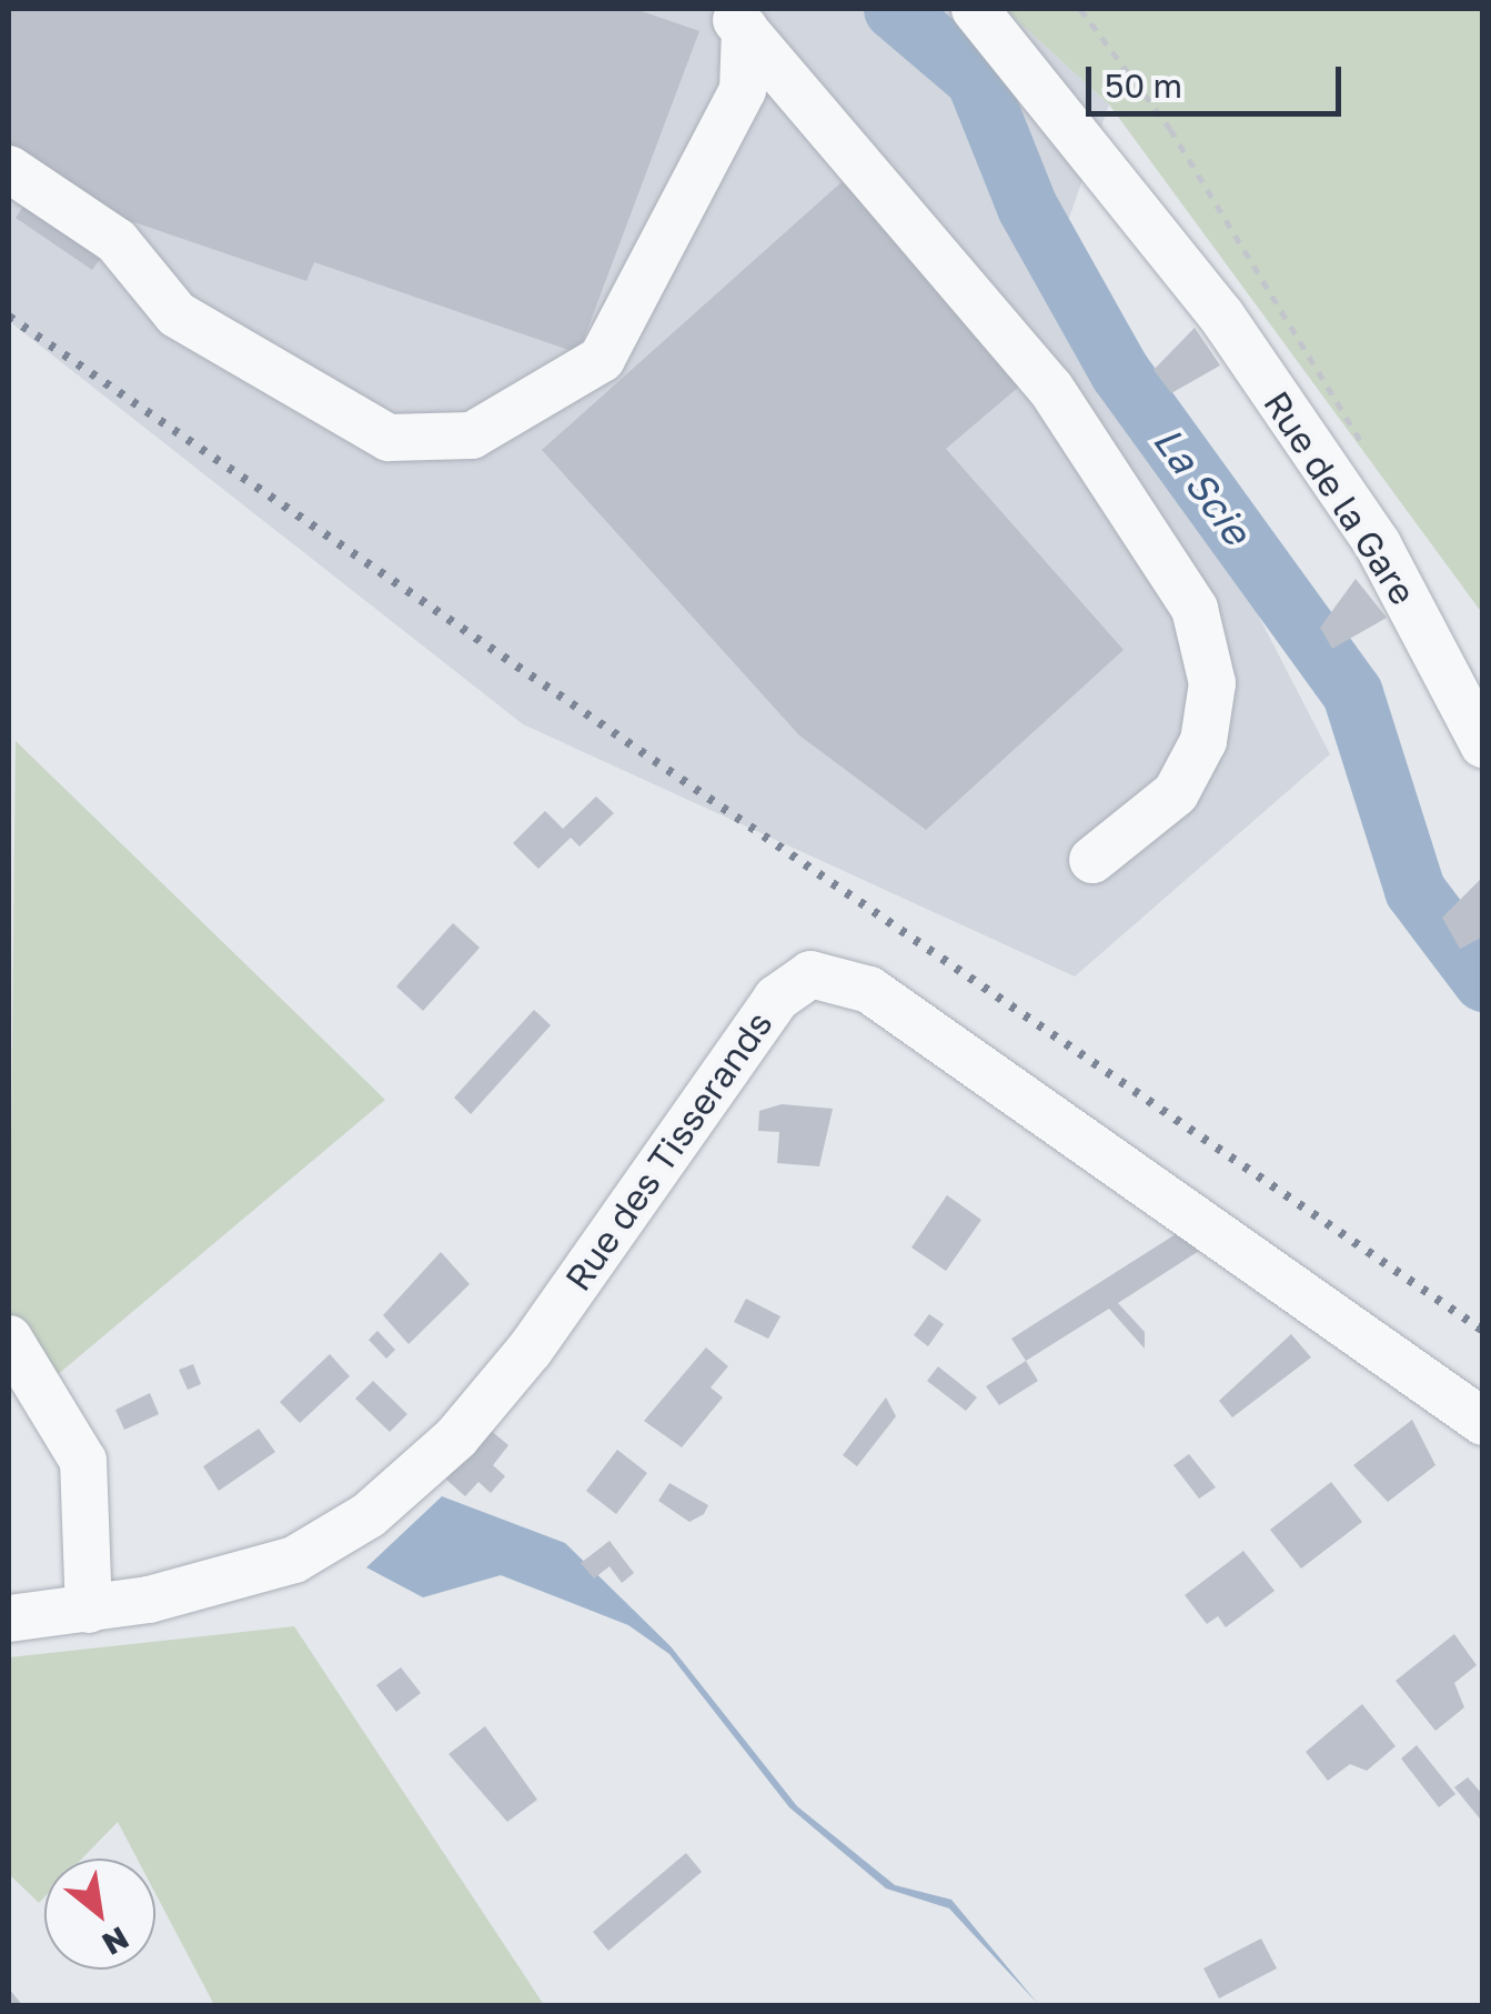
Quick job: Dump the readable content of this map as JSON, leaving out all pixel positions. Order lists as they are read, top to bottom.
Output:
{
  "streets": {
    "street": ["Rue de la Gare", "Rue des Tisserands"]
  },
  "water": ["La Scie"],
  "scale_bar": "50 m",
  "north": "bottom right"
}
